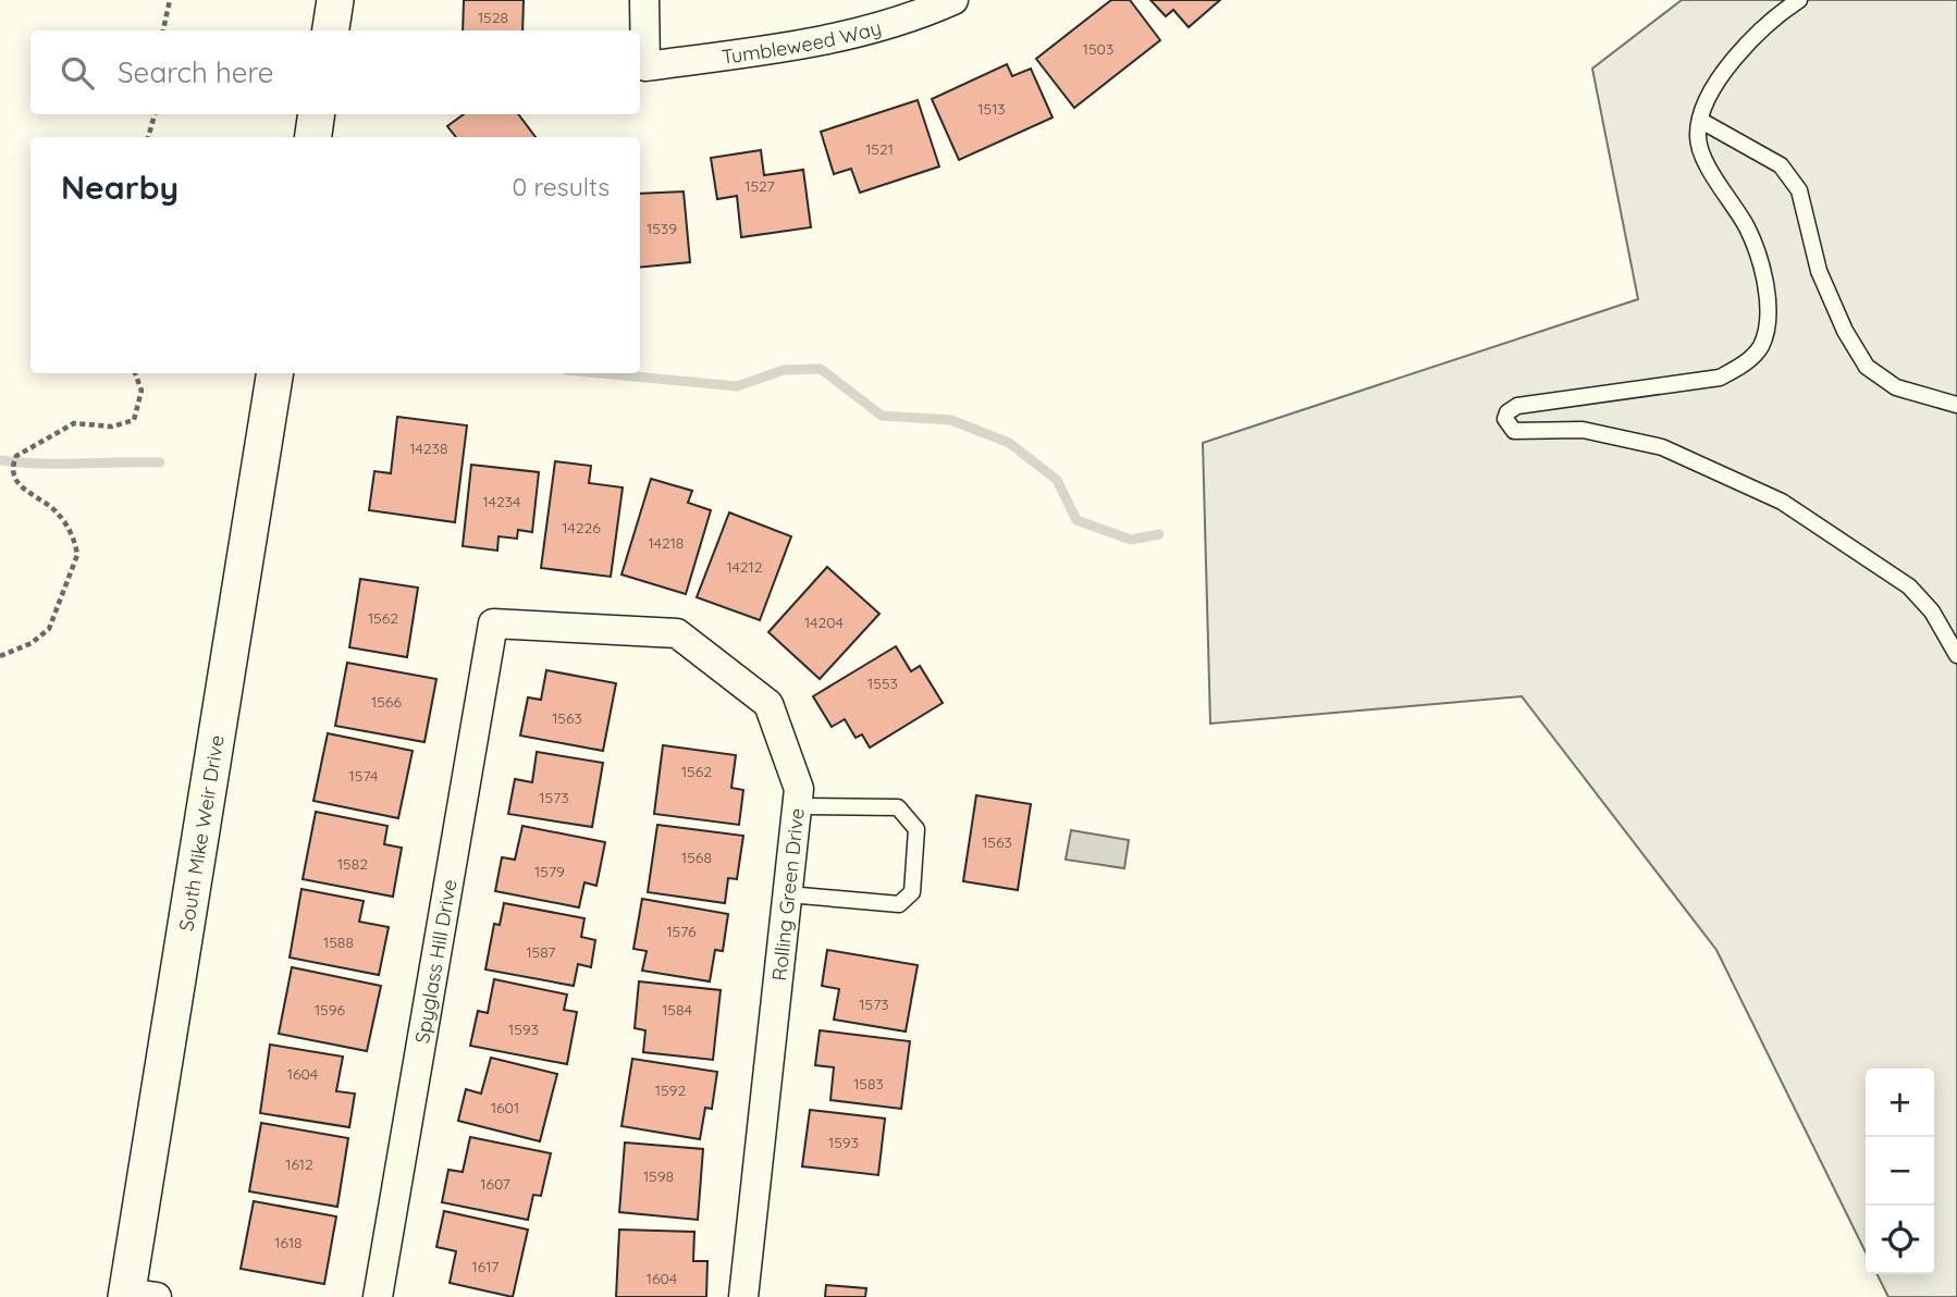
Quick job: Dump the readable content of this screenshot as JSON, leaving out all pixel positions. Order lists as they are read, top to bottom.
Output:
{
  "streets": {
    "street": [
      "Tumbleweed Way",
      "South Mike Weir Drive",
      "Rolling Green Drive",
      "Spyglass Hill Drive"
    ]
  },
  "crossings": [
    ["Rolling Green Drive", "Spyglass Hill Drive"]
  ],
  "house_numbers": [
    "1528",
    "1503",
    "1513",
    "1521",
    "1527",
    "1539",
    "14238",
    "14234",
    "14226",
    "14218",
    "14212",
    "1562",
    "14204",
    "1553",
    "1566",
    "1563",
    "1562",
    "1574",
    "1573",
    "1563",
    "1568",
    "1582",
    "1579",
    "1576",
    "1588",
    "1587",
    "1573",
    "1596",
    "1584",
    "1593",
    "1604",
    "1583",
    "1592",
    "1601",
    "1593",
    "1612",
    "1598",
    "1607",
    "1618",
    "1617",
    "1604"
  ],
  "page": {
    "search": "Search here",
    "heading": ["Nearby", "0 results"],
    "map_buttons": ["+", "−"]
  }
}
